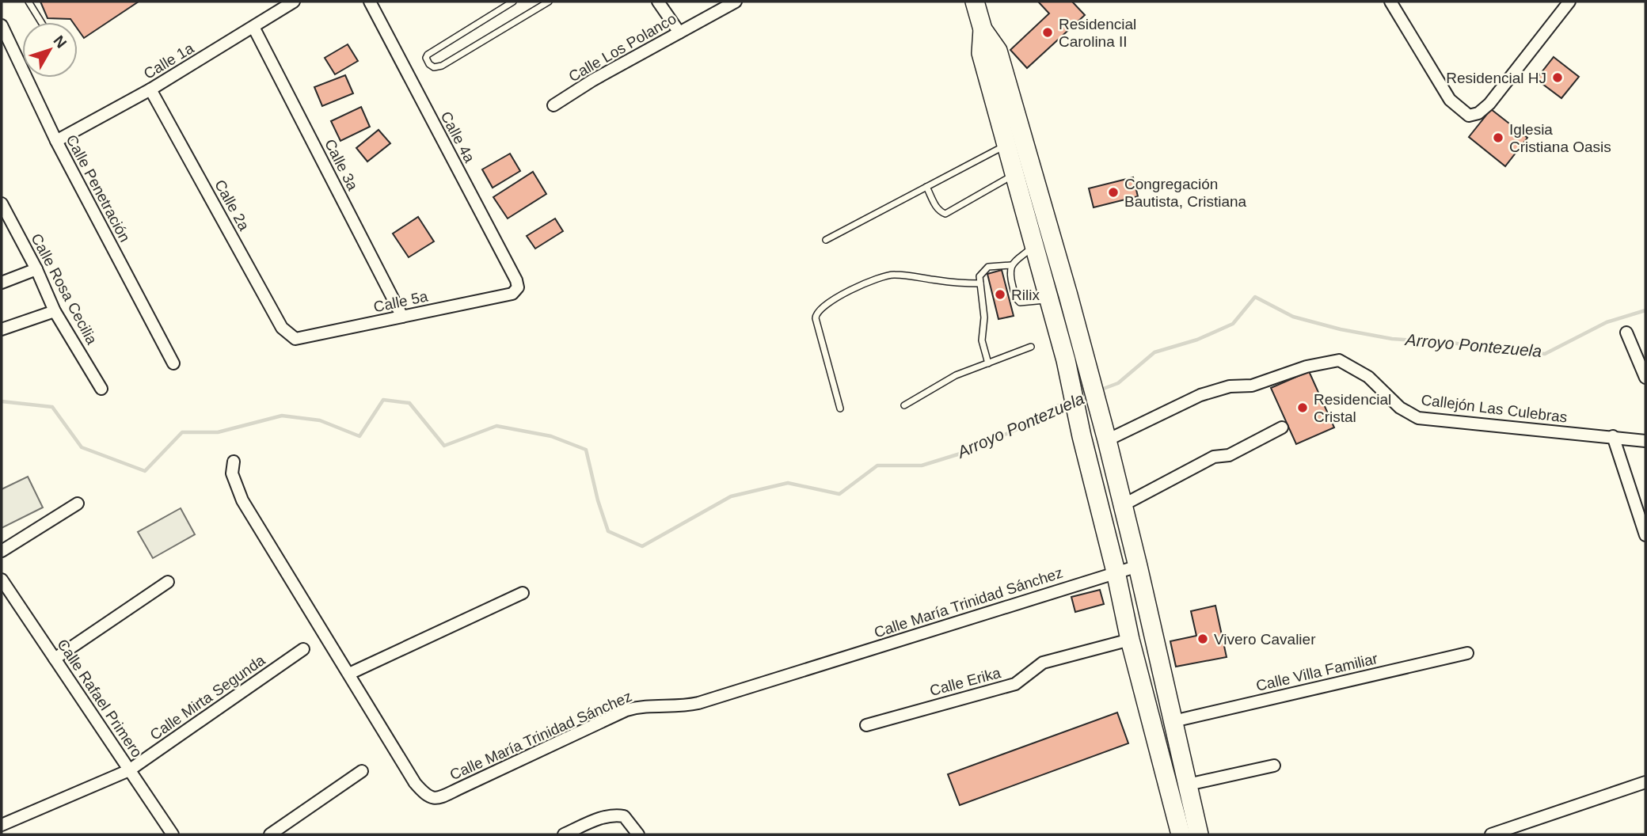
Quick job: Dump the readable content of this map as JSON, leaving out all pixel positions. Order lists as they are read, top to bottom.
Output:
{
  "streets": {
    "street": [
      "Calle Los Polanco",
      "Calle 1a",
      "Calle 4a",
      "Calle 3a",
      "Calle Penetración",
      "Calle 2a",
      "Calle Rosa Cecilia",
      "Calle 5a",
      "Callejón Las Culebras",
      "Calle María Trinidad Sánchez",
      "Calle Villa Familiar",
      "Calle Erika",
      "Calle Mirta Segunda",
      "Calle Rafael Primero"
    ]
  },
  "crossings": [
    ["Calle 1a", "Calle 3a"],
    ["Calle 1a", "Calle Penetración"],
    ["Calle 1a", "Calle 2a"],
    ["Calle 4a", "Calle 5a"],
    ["Calle 3a", "Calle 5a"],
    ["Calle 2a", "Calle 5a"],
    ["Calle Mirta Segunda", "Calle Rafael Primero"]
  ],
  "water": ["Arroyo Pontezuela"],
  "places": [
    "Residencial Carolina II",
    "Residencial HJ",
    "Iglesia Cristiana Oasis",
    "Congregación Bautista, Cristiana",
    "Rilix",
    "Residencial Cristal",
    "Vivero Cavalier"
  ],
  "north": "top right"
}
